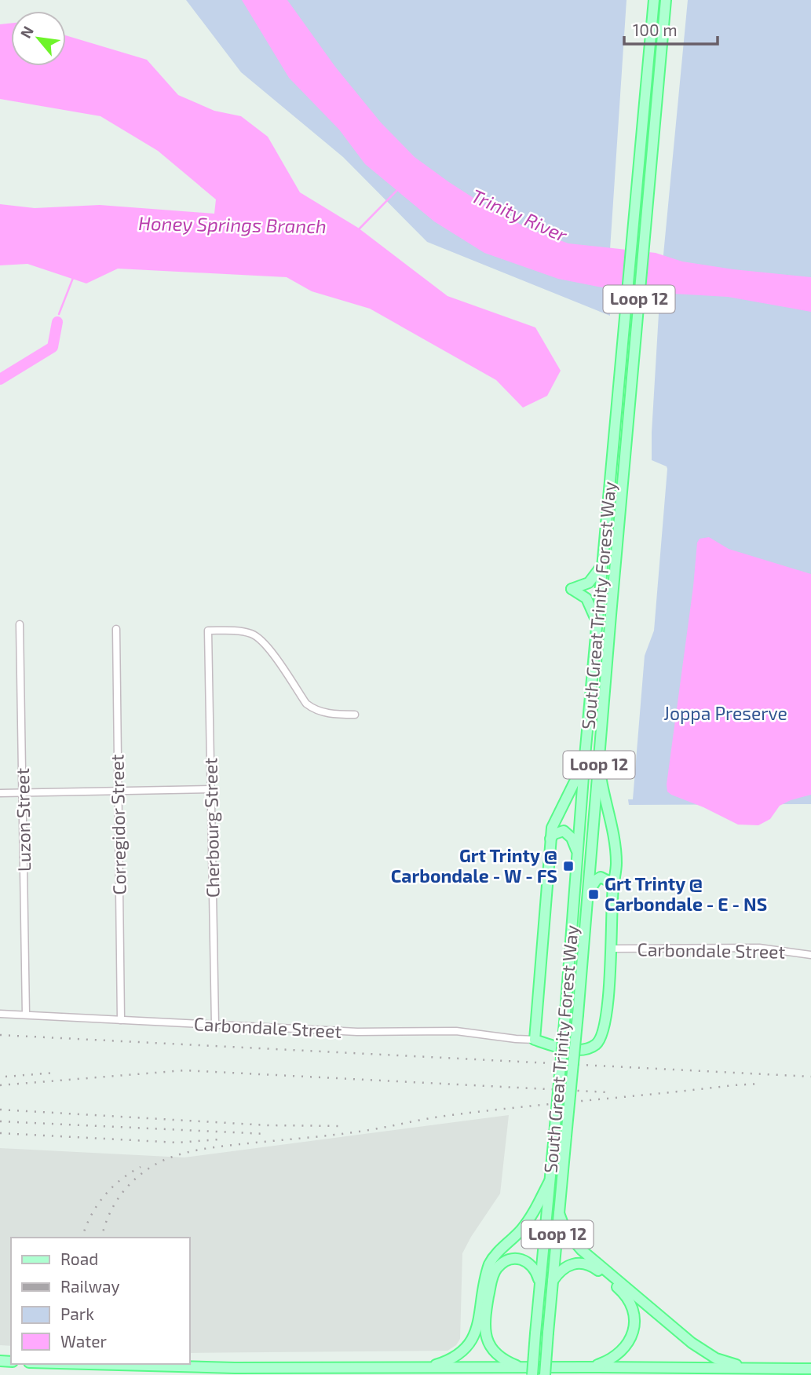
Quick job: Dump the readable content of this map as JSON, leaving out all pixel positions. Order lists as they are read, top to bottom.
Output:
{
  "streets": {
    "main road": ["Loop 12", "South Great Trinity Forest Way"],
    "street": [
      "Luzon Street",
      "Corregidor Street",
      "Cherbourg Street",
      "Carbondale Street"
    ]
  },
  "crossings": [
    ["Luzon Street", "Carbondale Street"],
    ["Corregidor Street", "Carbondale Street"],
    ["Cherbourg Street", "Carbondale Street"]
  ],
  "water": ["Trinity River", "Honey Springs Branch"],
  "parks": ["Joppa Preserve"],
  "places": {
    "transit": ["Grt Trinty @ Carbondale - W - FS", "Grt Trinty @ Carbondale - E - NS"]
  },
  "legend": [
    "Road",
    "Railway",
    "Park",
    "Water"
  ],
  "scale_bar": "100 m",
  "north": "top left"
}
